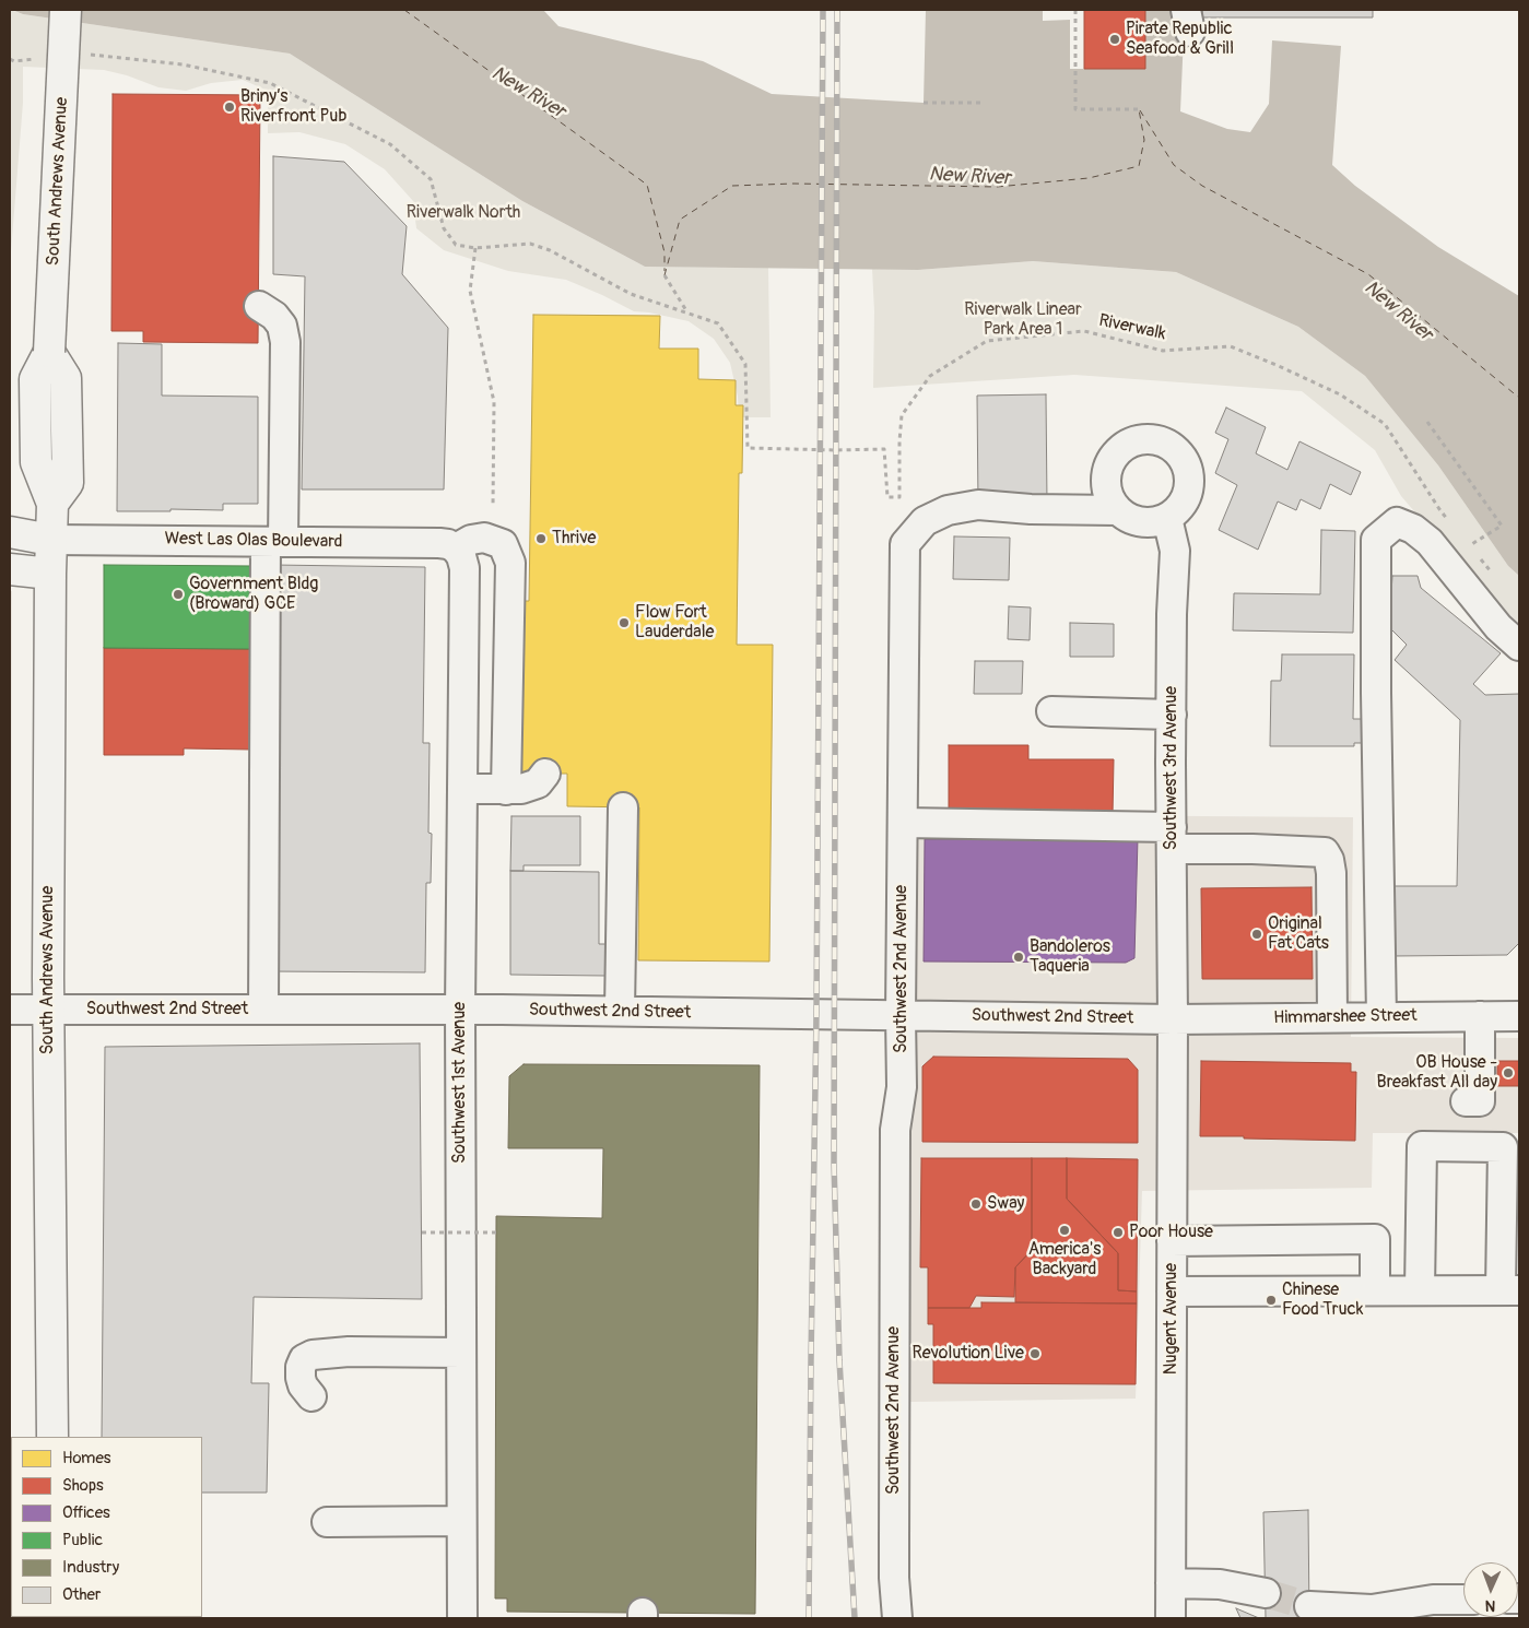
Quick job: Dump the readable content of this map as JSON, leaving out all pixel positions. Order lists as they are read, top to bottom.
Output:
{
  "streets": {
    "main road": ["South Andrews Avenue"],
    "street": [
      "West Las Olas Boulevard",
      "Southwest 3rd Avenue",
      "Southwest 2nd Avenue",
      "Southwest 2nd Street",
      "Himmarshee Street",
      "Southwest 1st Avenue",
      "Nugent Avenue"
    ],
    "path": ["Riverwalk"]
  },
  "crossings": [
    ["South Andrews Avenue", "West Las Olas Boulevard"],
    ["South Andrews Avenue", "Southwest 2nd Street"],
    ["West Las Olas Boulevard", "Southwest 1st Avenue"],
    ["Southwest 3rd Avenue", "Southwest 2nd Avenue"],
    ["Southwest 3rd Avenue", "Southwest 2nd Street"],
    ["Southwest 3rd Avenue", "Himmarshee Street"],
    ["Southwest 3rd Avenue", "Nugent Avenue"],
    ["Southwest 2nd Avenue", "Southwest 2nd Street"],
    ["Southwest 2nd Street", "Himmarshee Street"],
    ["Southwest 2nd Street", "Southwest 1st Avenue"],
    ["Southwest 2nd Street", "Nugent Avenue"],
    ["Himmarshee Street", "Nugent Avenue"]
  ],
  "water": ["New River"],
  "parks": ["Riverwalk North", "Riverwalk Linear Park Area 1"],
  "places": [
    "Pirate Republic Seafood & Grill",
    "Briny’s Riverfront Pub",
    "Thrive",
    "Government Bldg (Broward) GCE",
    "Flow Fort Lauderdale",
    "Original Fat Cats",
    "Bandoleros Taqueria",
    "OB House - Breakfast All day",
    "Sway",
    "America's Backyard",
    "Poor House",
    "Chinese Food Truck",
    "Revolution Live"
  ],
  "legend": [
    "Homes",
    "Shops",
    "Offices",
    "Public",
    "Industry",
    "Other"
  ],
  "north": "bottom"
}
